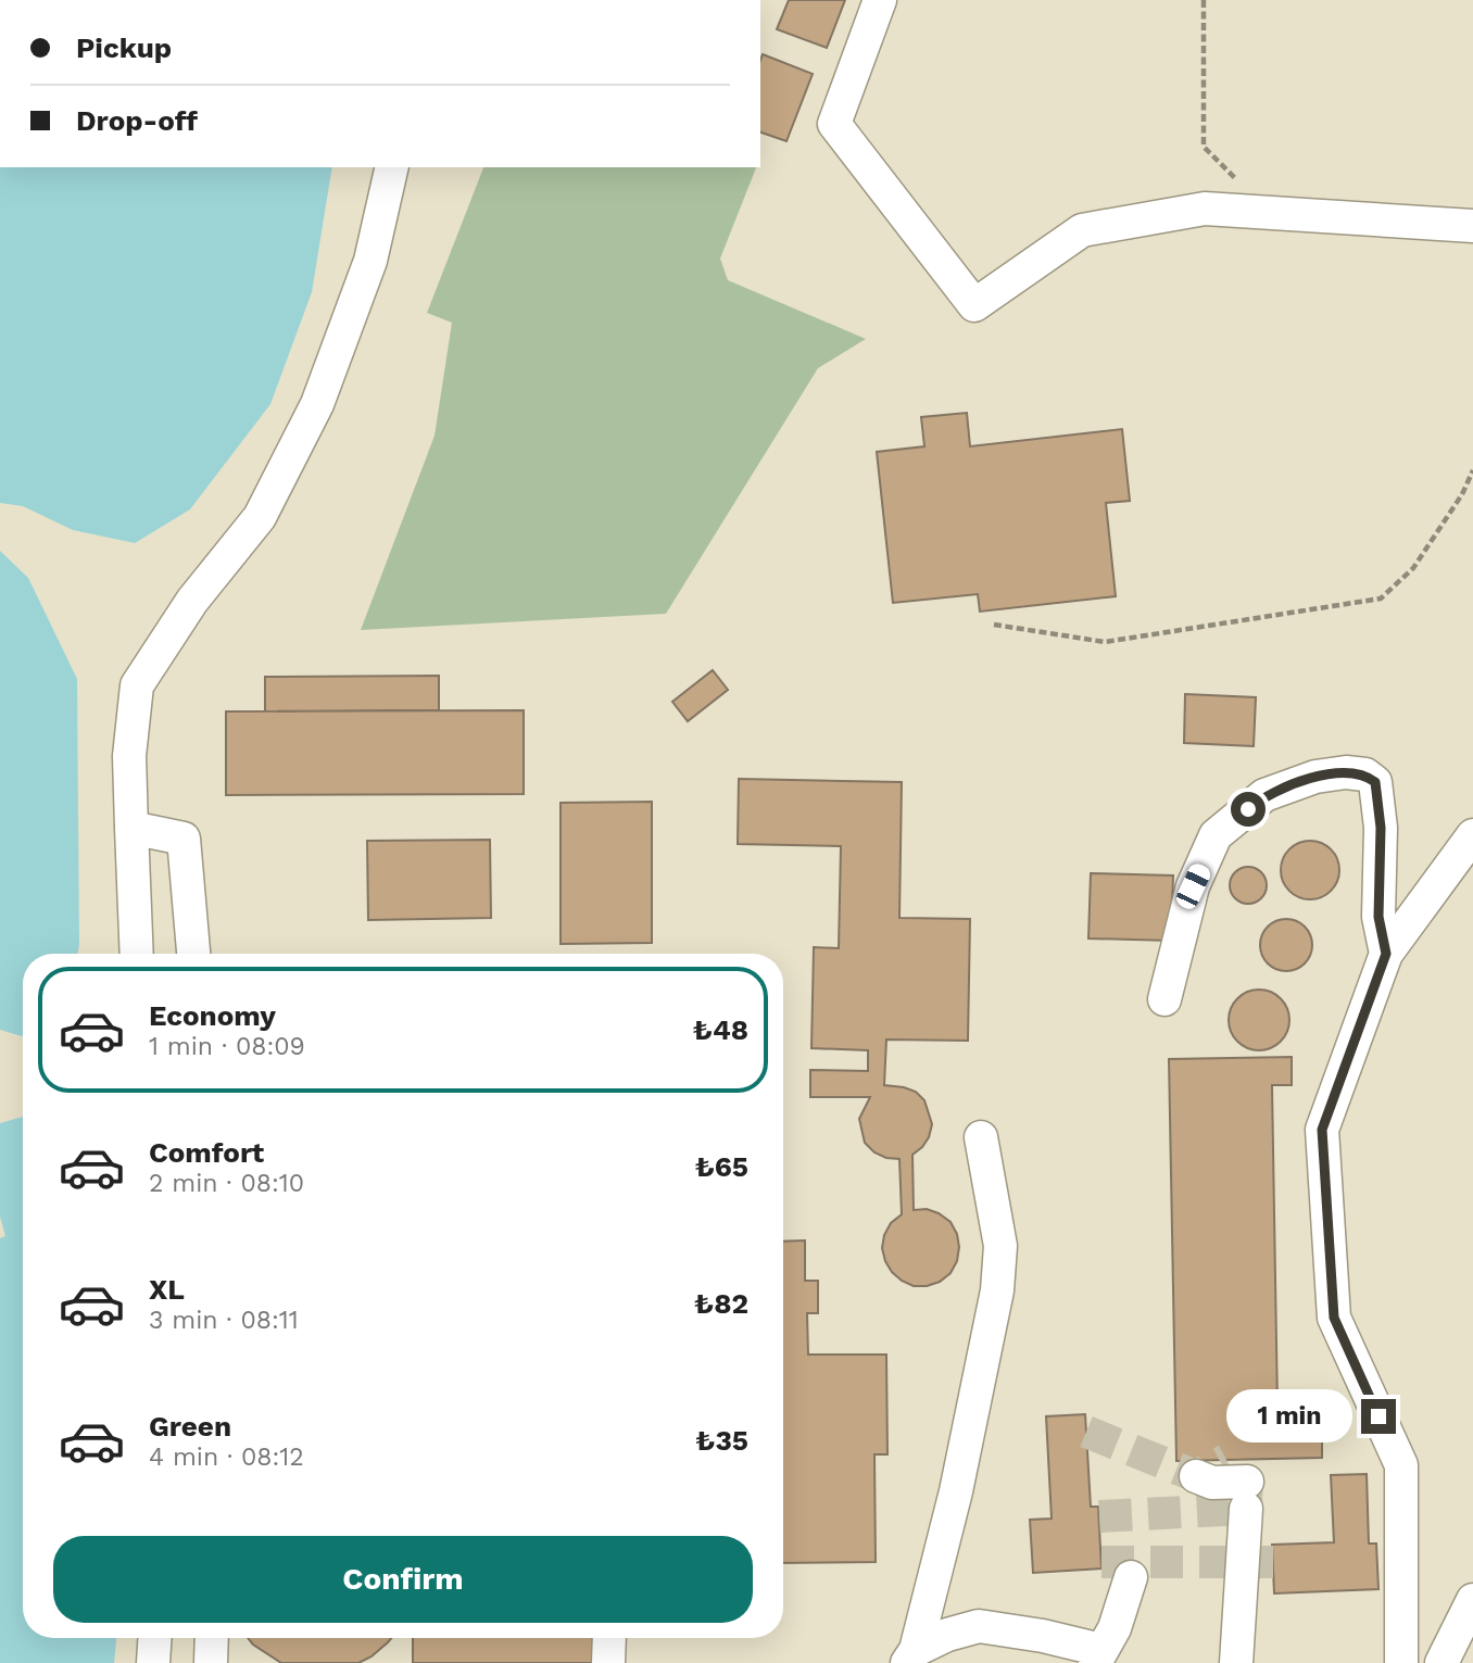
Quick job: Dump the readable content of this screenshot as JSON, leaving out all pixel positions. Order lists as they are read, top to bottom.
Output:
{
  "page": {
    "banner": ["Pickup", "Drop-off"],
    "list": [
      {
        "name": "Economy",
        "note": "1 min · 08:09",
        "value": "₺48"
      },
      {
        "name": "Comfort",
        "note": "2 min · 08:10",
        "value": "₺65"
      },
      {
        "name": "XL",
        "note": "3 min · 08:11",
        "value": "₺82"
      },
      {
        "name": "Green",
        "note": "4 min · 08:12",
        "value": "₺35"
      }
    ],
    "bubble": "1 min",
    "buttons": "Confirm"
  }
}
